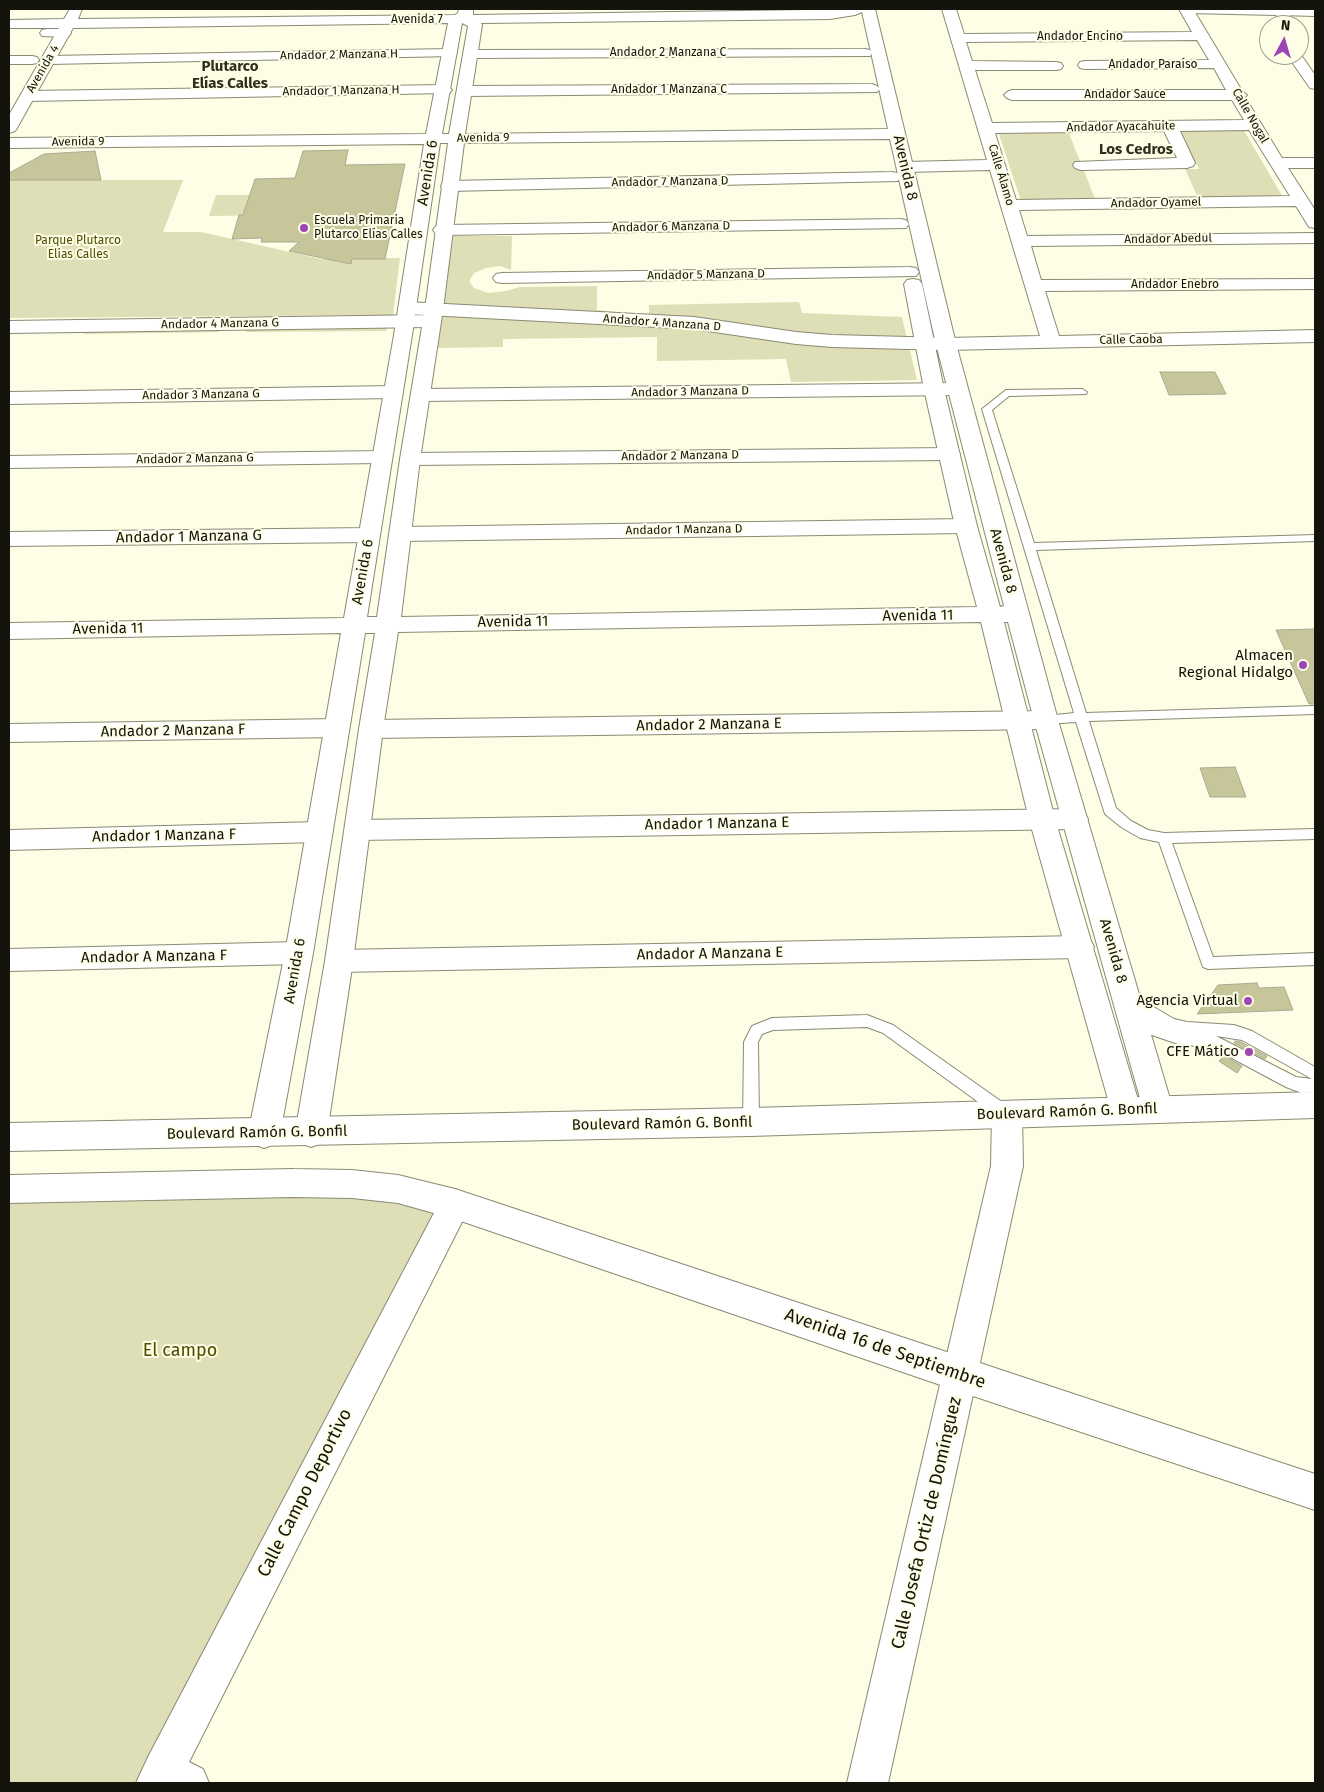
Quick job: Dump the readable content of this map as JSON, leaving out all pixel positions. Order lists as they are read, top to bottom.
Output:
{
  "streets": {
    "street": [
      "Avenida 7",
      "Andador Encino",
      "Andador 2 Manzana C",
      "Andador 2 Manzana H",
      "Andador Paraíso",
      "Avenida 4",
      "Andador 1 Manzana C",
      "Andador 1 Manzana H",
      "Andador Sauce",
      "Calle Nogal",
      "Andador Ayacahuite",
      "Avenida 9",
      "Avenida 8",
      "Avenida 6",
      "Calle Álamo",
      "Andador 7 Manzana D",
      "Andador Oyamel",
      "Andador 6 Manzana D",
      "Andador Abedul",
      "Andador 5 Manzana D",
      "Andador Enebro",
      "Andador 4 Manzana D",
      "Andador 4 Manzana G",
      "Calle Caoba",
      "Andador 3 Manzana D",
      "Andador 3 Manzana G",
      "Andador 2 Manzana D",
      "Andador 2 Manzana G",
      "Andador 1 Manzana D",
      "Andador 1 Manzana G",
      "Avenida 11",
      "Andador 2 Manzana E",
      "Andador 2 Manzana F",
      "Andador 1 Manzana E",
      "Andador 1 Manzana F",
      "Andador A Manzana E",
      "Andador A Manzana F",
      "Boulevard Ramón G. Bonfil",
      "Avenida 16 de Septiembre",
      "Calle Campo Deportivo",
      "Calle Josefa Ortiz de Domínguez"
    ]
  },
  "crossings": [
    ["Avenida 7", "Avenida 4"],
    ["Avenida 7", "Avenida 8"],
    ["Avenida 7", "Avenida 6"],
    ["Andador Encino", "Calle Nogal"],
    ["Andador Encino", "Calle Álamo"],
    ["Andador 2 Manzana C", "Andador 2 Manzana H"],
    ["Andador 2 Manzana C", "Avenida 8"],
    ["Andador 2 Manzana C", "Avenida 6"],
    ["Andador 2 Manzana H", "Avenida 4"],
    ["Andador 2 Manzana H", "Avenida 6"],
    ["Andador Paraíso", "Calle Nogal"],
    ["Avenida 4", "Andador 1 Manzana H"],
    ["Avenida 4", "Avenida 9"],
    ["Andador 1 Manzana C", "Andador 1 Manzana H"],
    ["Andador 1 Manzana C", "Avenida 8"],
    ["Andador 1 Manzana C", "Avenida 6"],
    ["Andador 1 Manzana H", "Avenida 6"],
    ["Andador Sauce", "Calle Nogal"],
    ["Calle Nogal", "Andador Ayacahuite"],
    ["Calle Nogal", "Andador Oyamel"],
    ["Andador Ayacahuite", "Calle Álamo"],
    ["Avenida 9", "Avenida 8"],
    ["Avenida 9", "Avenida 6"],
    ["Avenida 8", "Andador 7 Manzana D"],
    ["Avenida 8", "Andador 6 Manzana D"],
    ["Avenida 8", "Andador 5 Manzana D"],
    ["Avenida 8", "Andador 4 Manzana D"],
    ["Avenida 8", "Calle Caoba"],
    ["Avenida 8", "Andador 3 Manzana D"],
    ["Avenida 8", "Andador 2 Manzana D"],
    ["Avenida 8", "Andador 1 Manzana D"],
    ["Avenida 8", "Avenida 11"],
    ["Avenida 8", "Andador 2 Manzana E"],
    ["Avenida 8", "Andador 1 Manzana E"],
    ["Avenida 8", "Andador A Manzana E"],
    ["Avenida 8", "Boulevard Ramón G. Bonfil"],
    ["Avenida 6", "Andador 7 Manzana D"],
    ["Avenida 6", "Andador 6 Manzana D"],
    ["Avenida 6", "Andador 4 Manzana D"],
    ["Avenida 6", "Andador 4 Manzana G"],
    ["Avenida 6", "Andador 3 Manzana D"],
    ["Avenida 6", "Andador 3 Manzana G"],
    ["Avenida 6", "Andador 2 Manzana D"],
    ["Avenida 6", "Andador 2 Manzana G"],
    ["Avenida 6", "Andador 1 Manzana D"],
    ["Avenida 6", "Andador 1 Manzana G"],
    ["Avenida 6", "Avenida 11"],
    ["Avenida 6", "Andador 2 Manzana E"],
    ["Avenida 6", "Andador 2 Manzana F"],
    ["Avenida 6", "Andador 1 Manzana E"],
    ["Avenida 6", "Andador 1 Manzana F"],
    ["Avenida 6", "Andador A Manzana E"],
    ["Avenida 6", "Andador A Manzana F"],
    ["Avenida 6", "Boulevard Ramón G. Bonfil"],
    ["Calle Álamo", "Andador 7 Manzana D"],
    ["Calle Álamo", "Andador Oyamel"],
    ["Calle Álamo", "Andador Abedul"],
    ["Calle Álamo", "Andador Enebro"],
    ["Calle Álamo", "Calle Caoba"],
    ["Andador 4 Manzana D", "Andador 4 Manzana G"],
    ["Andador 4 Manzana D", "Calle Caoba"],
    ["Boulevard Ramón G. Bonfil", "Calle Josefa Ortiz de Domínguez"],
    ["Avenida 16 de Septiembre", "Calle Campo Deportivo"],
    ["Avenida 16 de Septiembre", "Calle Josefa Ortiz de Domínguez"]
  ],
  "districts": ["Plutarco Elías Calles", "Los Cedros"],
  "parks": ["Parque Plutarco Elias Calles", "El campo"],
  "places": [
    "Escuela Primaria Plutarco Elías Calles",
    "Almacen Regional Hidalgo",
    "Agencia Virtual",
    "CFE Mático"
  ],
  "north": "top"
}
